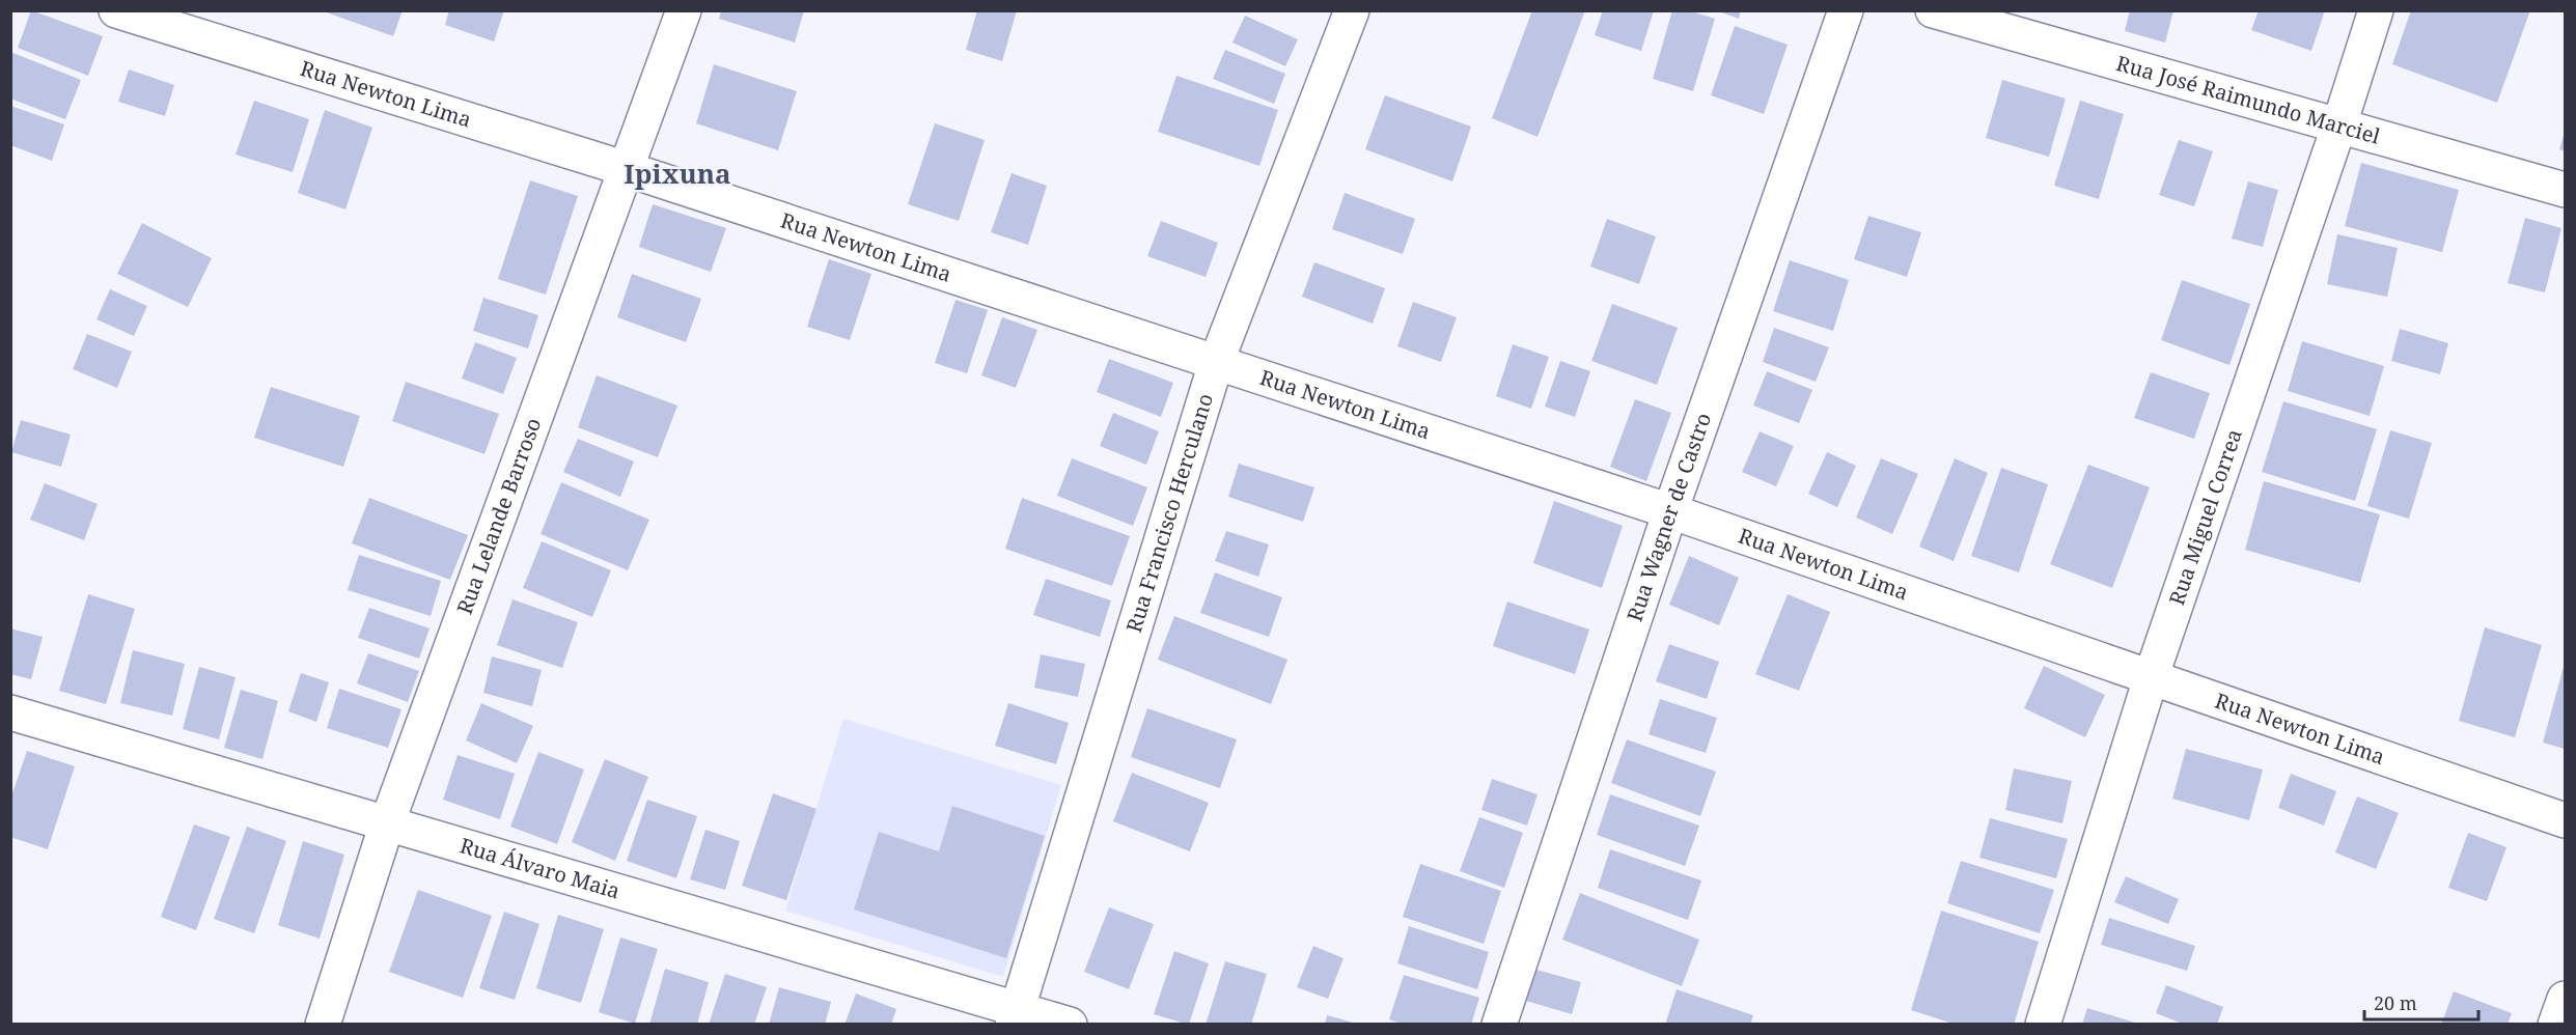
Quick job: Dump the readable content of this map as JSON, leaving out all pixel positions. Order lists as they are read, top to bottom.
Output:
{
  "streets": {
    "street": [
      "Rua Newton Lima",
      "Rua José Raimundo Marciel",
      "Rua Francisco Herculano",
      "Rua Lelande Barroso",
      "Rua Wagner de Castro",
      "Rua Miguel Correa",
      "Rua Álvaro Maia"
    ]
  },
  "crossings": [
    ["Rua Newton Lima", "Rua Francisco Herculano"],
    ["Rua Newton Lima", "Rua Lelande Barroso"],
    ["Rua Newton Lima", "Rua Wagner de Castro"],
    ["Rua Newton Lima", "Rua Miguel Correa"],
    ["Rua José Raimundo Marciel", "Rua Miguel Correa"],
    ["Rua Francisco Herculano", "Rua Álvaro Maia"],
    ["Rua Lelande Barroso", "Rua Álvaro Maia"]
  ],
  "districts": ["Ipixuna"],
  "scale_bar": "20 m"
}
